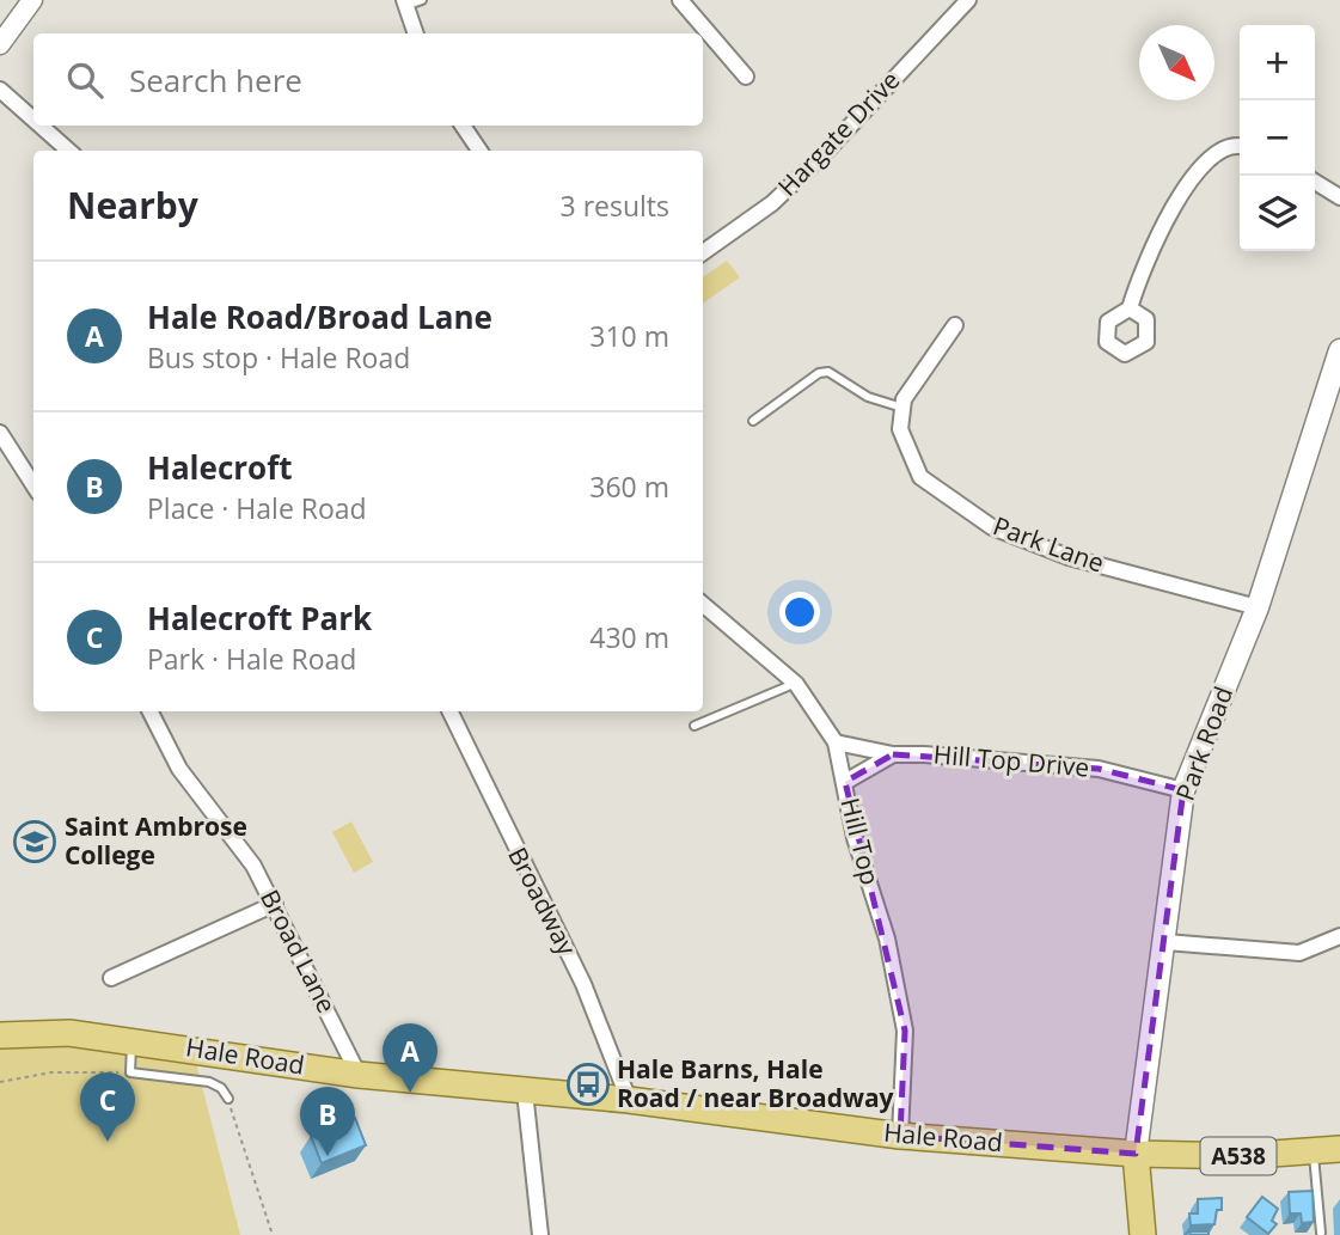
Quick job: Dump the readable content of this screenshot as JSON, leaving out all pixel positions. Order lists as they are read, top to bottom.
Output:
{
  "streets": {
    "main road": ["Park Road", "Hale Road", "A538"],
    "street": [
      "Hargate Drive",
      "Park Lane",
      "Hill Top Drive",
      "Hill Top",
      "Broadway",
      "Broad Lane"
    ]
  },
  "crossings": [
    ["Park Lane", "Park Road"],
    ["Park Road", "Hill Top Drive"],
    ["Park Road", "Hale Road"],
    ["Hill Top Drive", "Hill Top"],
    ["Hill Top", "Hale Road"],
    ["Broadway", "Hale Road"],
    ["Broad Lane", "Hale Road"]
  ],
  "places": {
    "school or university": ["Saint Ambrose College"],
    "bus stop": ["Hale Barns, Hale Road / near Broadway"]
  },
  "north": "bottom right",
  "page": {
    "map_buttons": ["+", "−"],
    "search": "Search here",
    "heading": ["Nearby", "3 results"],
    "list": [
      {
        "mark": "A",
        "name": "Hale Road/Broad Lane",
        "note": "Bus stop · Hale Road",
        "value": "310 m"
      },
      {
        "mark": "B",
        "name": "Halecroft",
        "note": "Place · Hale Road",
        "value": "360 m"
      },
      {
        "mark": "C",
        "name": "Halecroft Park",
        "note": "Park · Hale Road",
        "value": "430 m"
      }
    ],
    "pins": ["A", "C", "B"]
  }
}
